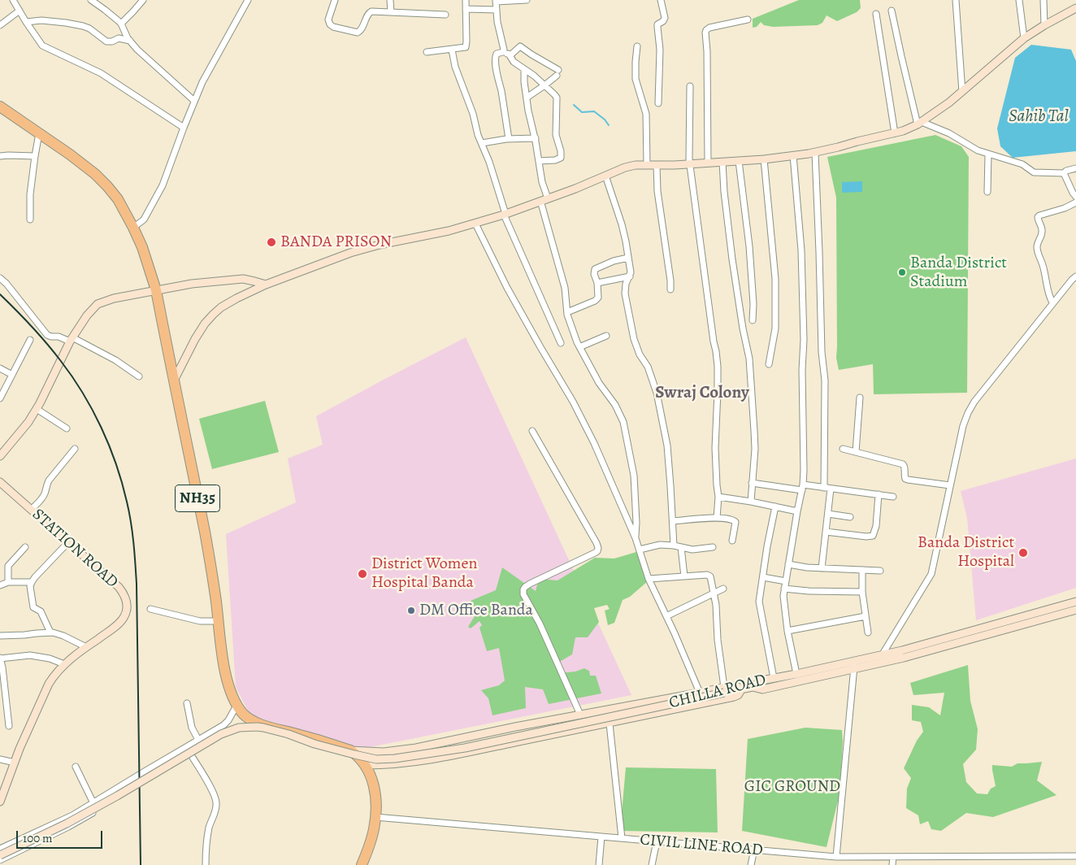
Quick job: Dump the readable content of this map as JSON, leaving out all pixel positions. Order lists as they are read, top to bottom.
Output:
{
  "streets": {
    "highway": ["NH35"],
    "main road": ["STATION ROAD", "CHILLA ROAD"],
    "street": ["CIVIL LINE ROAD"]
  },
  "crossings": [
    ["NH35", "CHILLA ROAD"],
    ["NH35", "CIVIL LINE ROAD"]
  ],
  "districts": ["Swraj Colony"],
  "water": ["Sahib Tal"],
  "parks": ["GIC GROUND"],
  "places": [
    "BANDA PRISON",
    "Banda District Stadium",
    "Banda District Hospital",
    "District Women Hospital Banda",
    "DM Office Banda"
  ],
  "scale_bar": "100 m"
}
